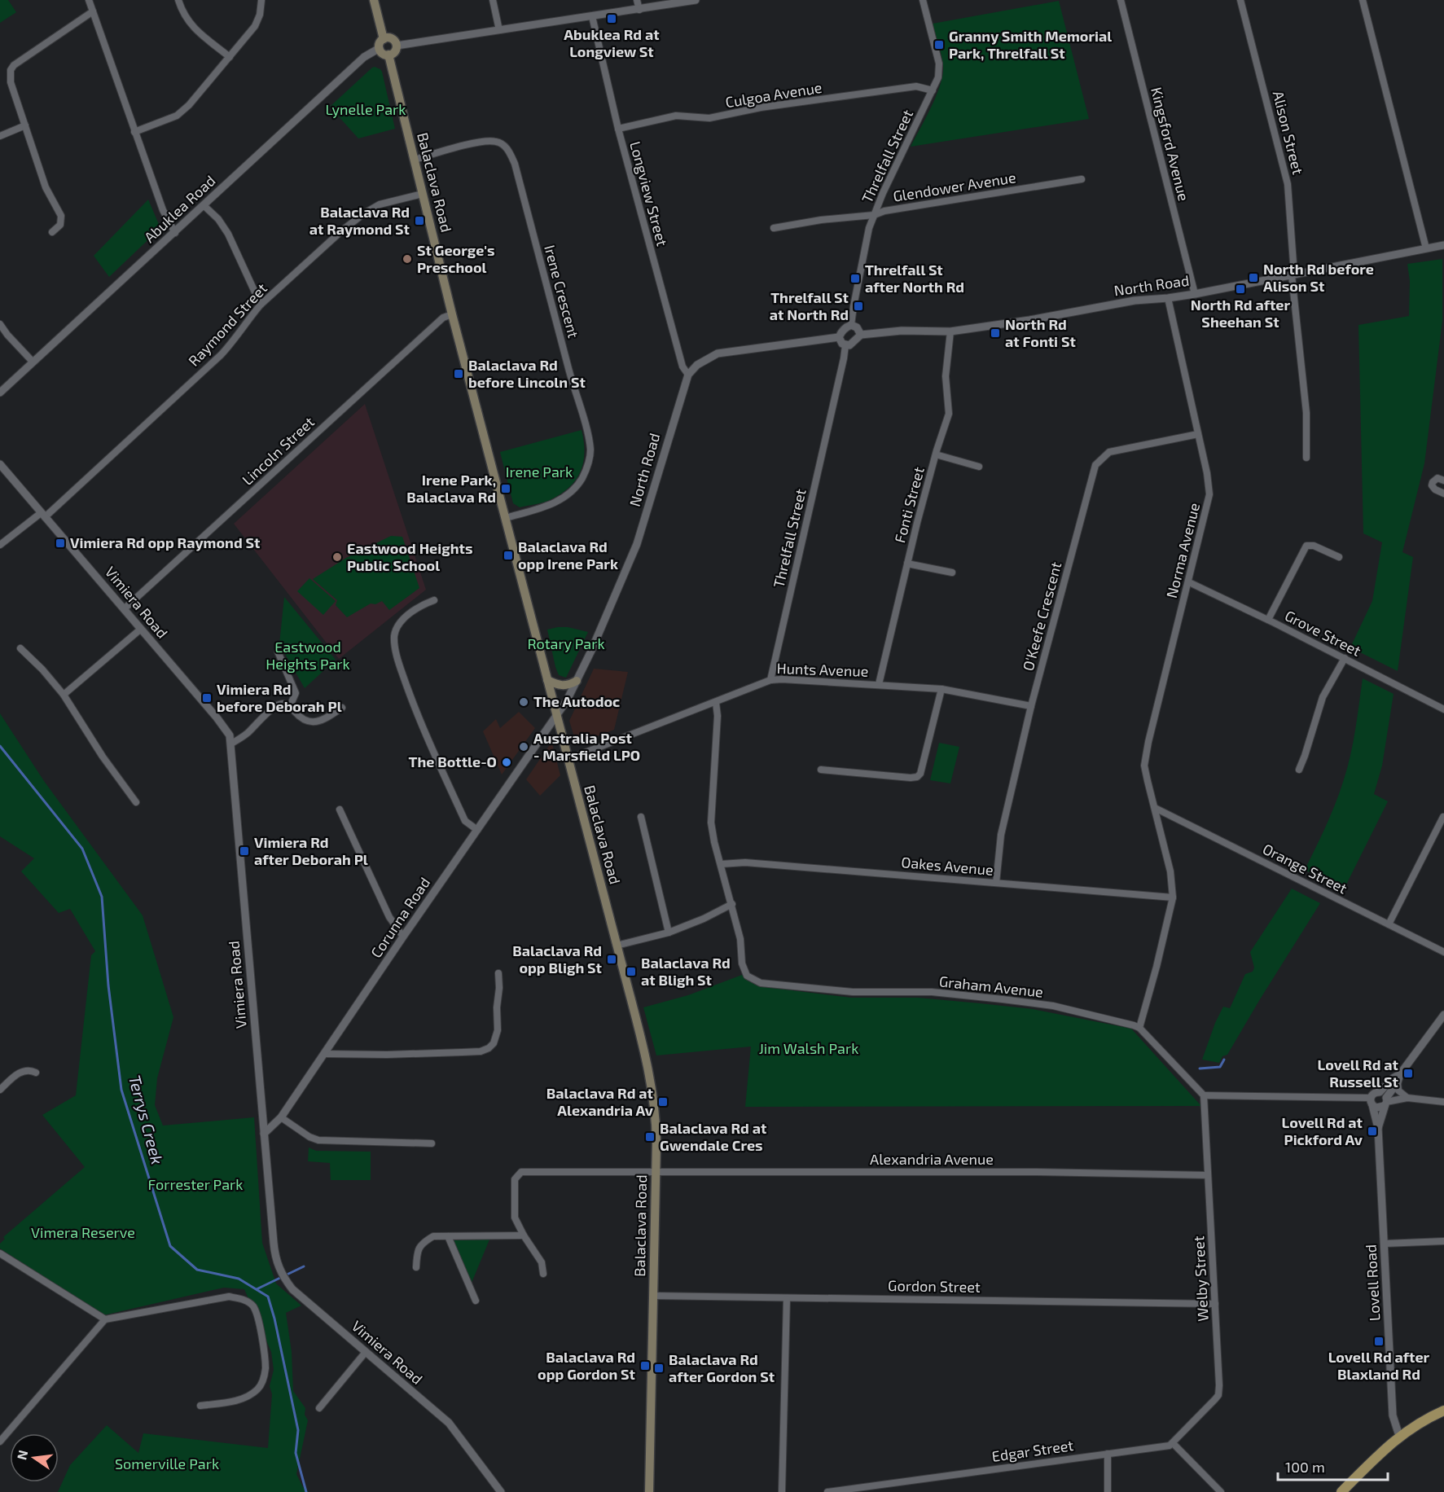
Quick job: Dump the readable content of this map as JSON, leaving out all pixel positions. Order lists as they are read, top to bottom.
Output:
{
  "streets": {
    "main road": ["Balaclava Road"],
    "street": [
      "Culgoa Avenue",
      "Alison Street",
      "Kingsford Avenue",
      "Threlfall Street",
      "Glendower Avenue",
      "Longview Street",
      "Abuklea Road",
      "North Road",
      "Irene Crescent",
      "Raymond Street",
      "Lincoln Street",
      "Fonti Street",
      "Norma Avenue",
      "Vimiera Road",
      "O'Keefe Crescent",
      "Grove Street",
      "Hunts Avenue",
      "Oakes Avenue",
      "Orange Street",
      "Corunna Road",
      "Graham Avenue",
      "Alexandria Avenue",
      "Welby Street",
      "Lovell Road",
      "Gordon Street",
      "Edgar Street"
    ]
  },
  "crossings": [
    ["Culgoa Avenue", "Threlfall Street"],
    ["Culgoa Avenue", "Longview Street"],
    ["Alison Street", "North Road"],
    ["Kingsford Avenue", "North Road"],
    ["Threlfall Street", "Glendower Avenue"],
    ["Threlfall Street", "North Road"],
    ["Threlfall Street", "Hunts Avenue"],
    ["Balaclava Road", "Abuklea Road"],
    ["Balaclava Road", "North Road"],
    ["Balaclava Road", "Irene Crescent"],
    ["Balaclava Road", "Raymond Street"],
    ["Balaclava Road", "Lincoln Street"],
    ["Balaclava Road", "Hunts Avenue"],
    ["Balaclava Road", "Corunna Road"],
    ["Balaclava Road", "Alexandria Avenue"],
    ["Balaclava Road", "Gordon Street"],
    ["Longview Street", "North Road"],
    ["North Road", "Fonti Street"],
    ["North Road", "Norma Avenue"],
    ["North Road", "Corunna Road"],
    ["Raymond Street", "Vimiera Road"],
    ["Lincoln Street", "Vimiera Road"],
    ["Fonti Street", "Hunts Avenue"],
    ["Norma Avenue", "O'Keefe Crescent"],
    ["Norma Avenue", "Grove Street"],
    ["Norma Avenue", "Oakes Avenue"],
    ["Norma Avenue", "Orange Street"],
    ["Norma Avenue", "Graham Avenue"],
    ["Vimiera Road", "Corunna Road"],
    ["O'Keefe Crescent", "Hunts Avenue"],
    ["O'Keefe Crescent", "Oakes Avenue"],
    ["Alexandria Avenue", "Welby Street"],
    ["Welby Street", "Gordon Street"],
    ["Welby Street", "Edgar Street"]
  ],
  "water": ["Terrys Creek"],
  "parks": [
    "Lynelle Park",
    "Irene Park",
    "Rotary Park",
    "Eastwood Heights Park",
    "Jim Walsh Park",
    "Forrester Park",
    "Vimera Reserve",
    "Somerville Park"
  ],
  "places": {
    "transit": [
      "Abuklea Rd at Longview St",
      "Granny Smith Memorial Park, Threlfall St",
      "Balaclava Rd at Raymond St",
      "North Rd before Alison St",
      "Threlfall St after North Rd",
      "North Rd after Sheehan St",
      "Threlfall St at North Rd",
      "North Rd at Fonti St",
      "Balaclava Rd before Lincoln St",
      "Irene Park, Balaclava Rd",
      "Vimiera Rd opp Raymond St",
      "Balaclava Rd opp Irene Park",
      "Vimiera Rd before Deborah Pl",
      "Vimiera Rd after Deborah Pl",
      "Balaclava Rd opp Bligh St",
      "Balaclava Rd at Bligh St",
      "Lovell Rd at Russell St",
      "Balaclava Rd at Alexandria Av",
      "Lovell Rd at Pickford Av",
      "Balaclava Rd at Gwendale Cres",
      "Lovell Rd after Blaxland Rd",
      "Balaclava Rd opp Gordon St",
      "Balaclava Rd after Gordon St"
    ],
    "other": [
      "St George's Preschool",
      "Eastwood Heights Public School",
      "The Autodoc",
      "Australia Post - Marsfield LPO",
      "The Bottle-O"
    ]
  },
  "scale_bar": "100 m",
  "north": "left"
}
